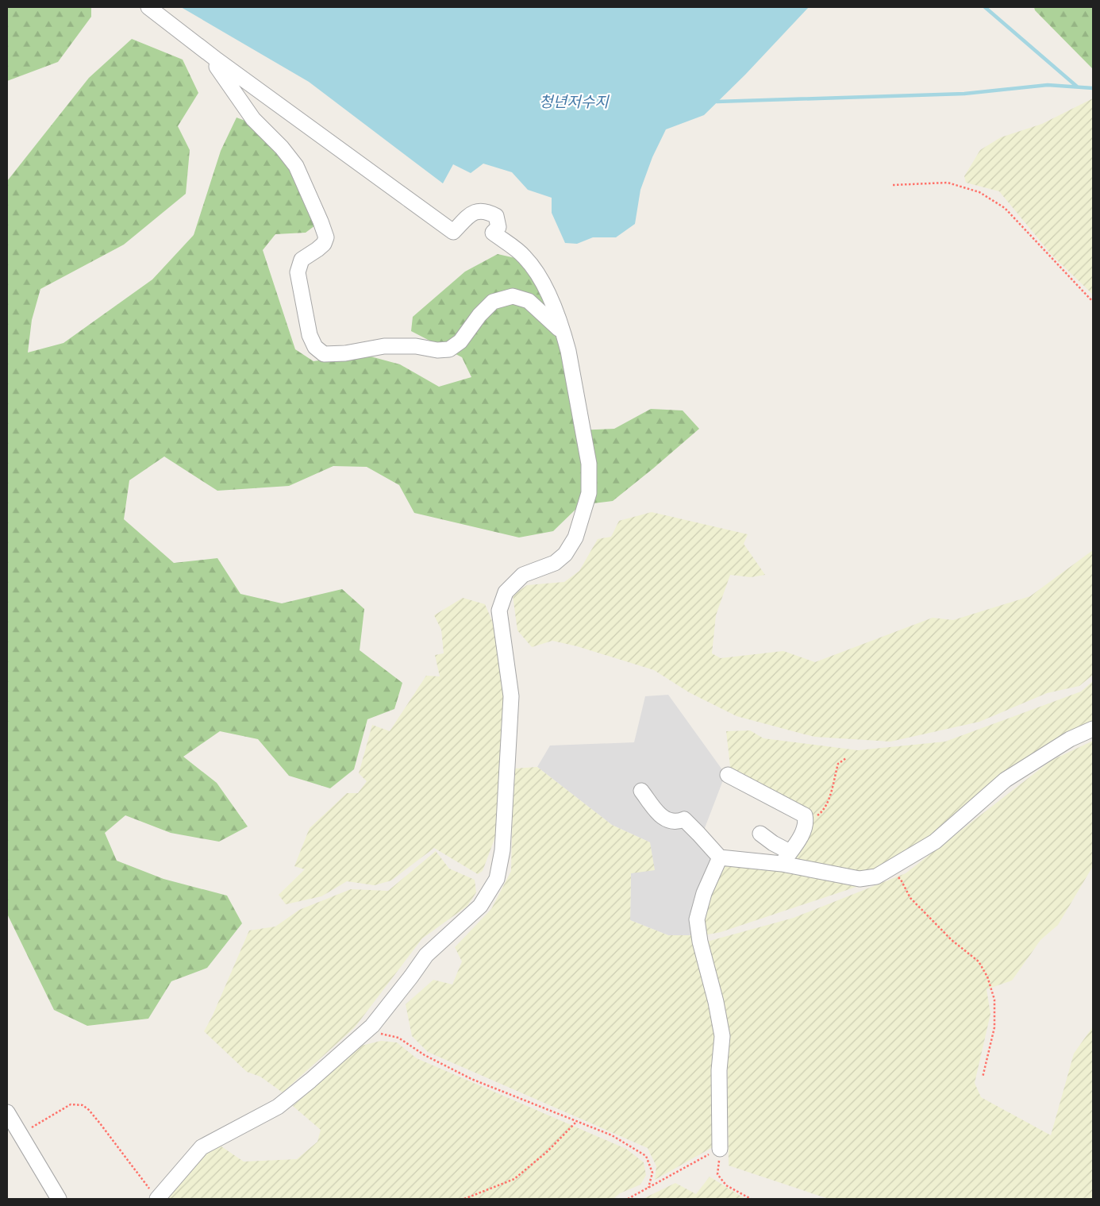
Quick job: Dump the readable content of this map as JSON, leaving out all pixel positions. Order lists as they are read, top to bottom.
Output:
{
  "water": ["청년저수지"]
}
